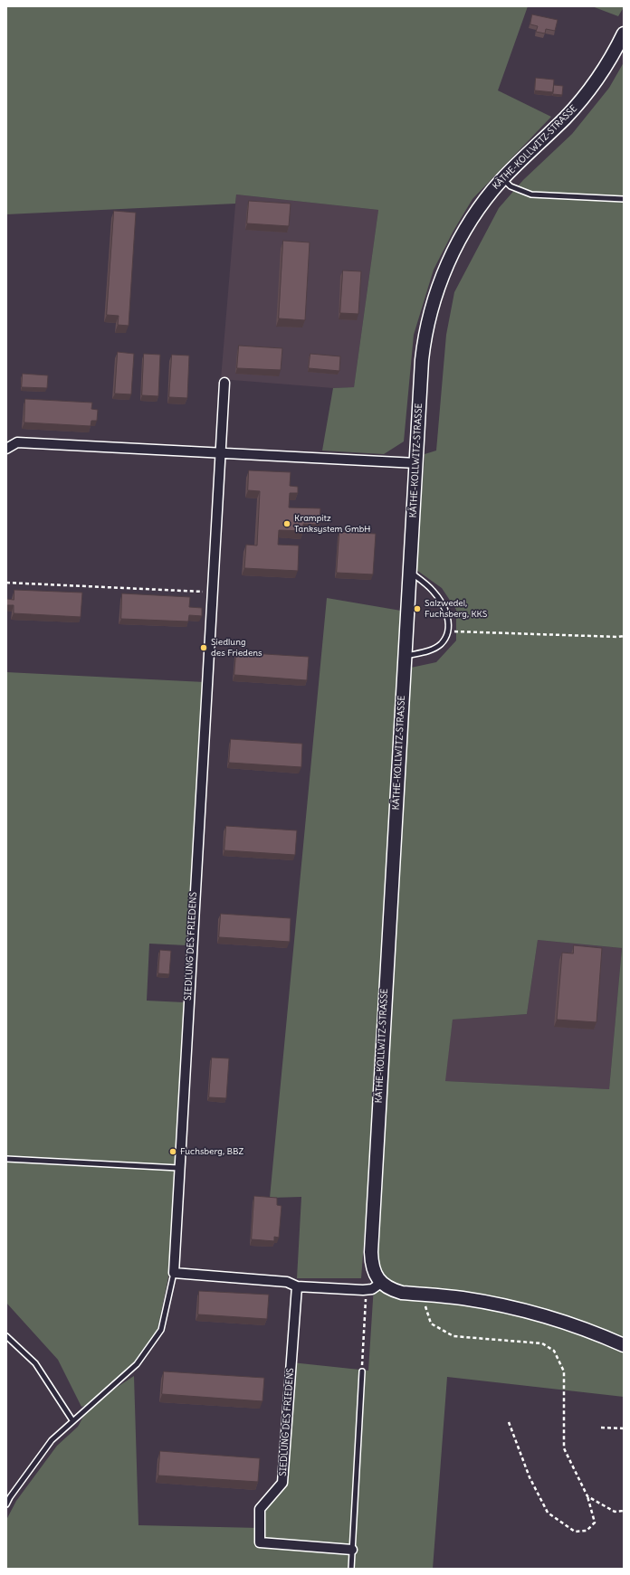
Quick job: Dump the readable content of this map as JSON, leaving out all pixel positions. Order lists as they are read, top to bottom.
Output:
{
  "streets": {
    "main road": ["KÄTHE-KOLLWITZ-STRASSE"],
    "street": ["SIEDLUNG DES FRIEDENS"]
  },
  "places": [
    "Krampitz Tanksystem GmbH",
    "Salzwedel, Fuchsberg, KKS",
    "Siedlung des Friedens",
    "Fuchsberg, BBZ"
  ]
}
